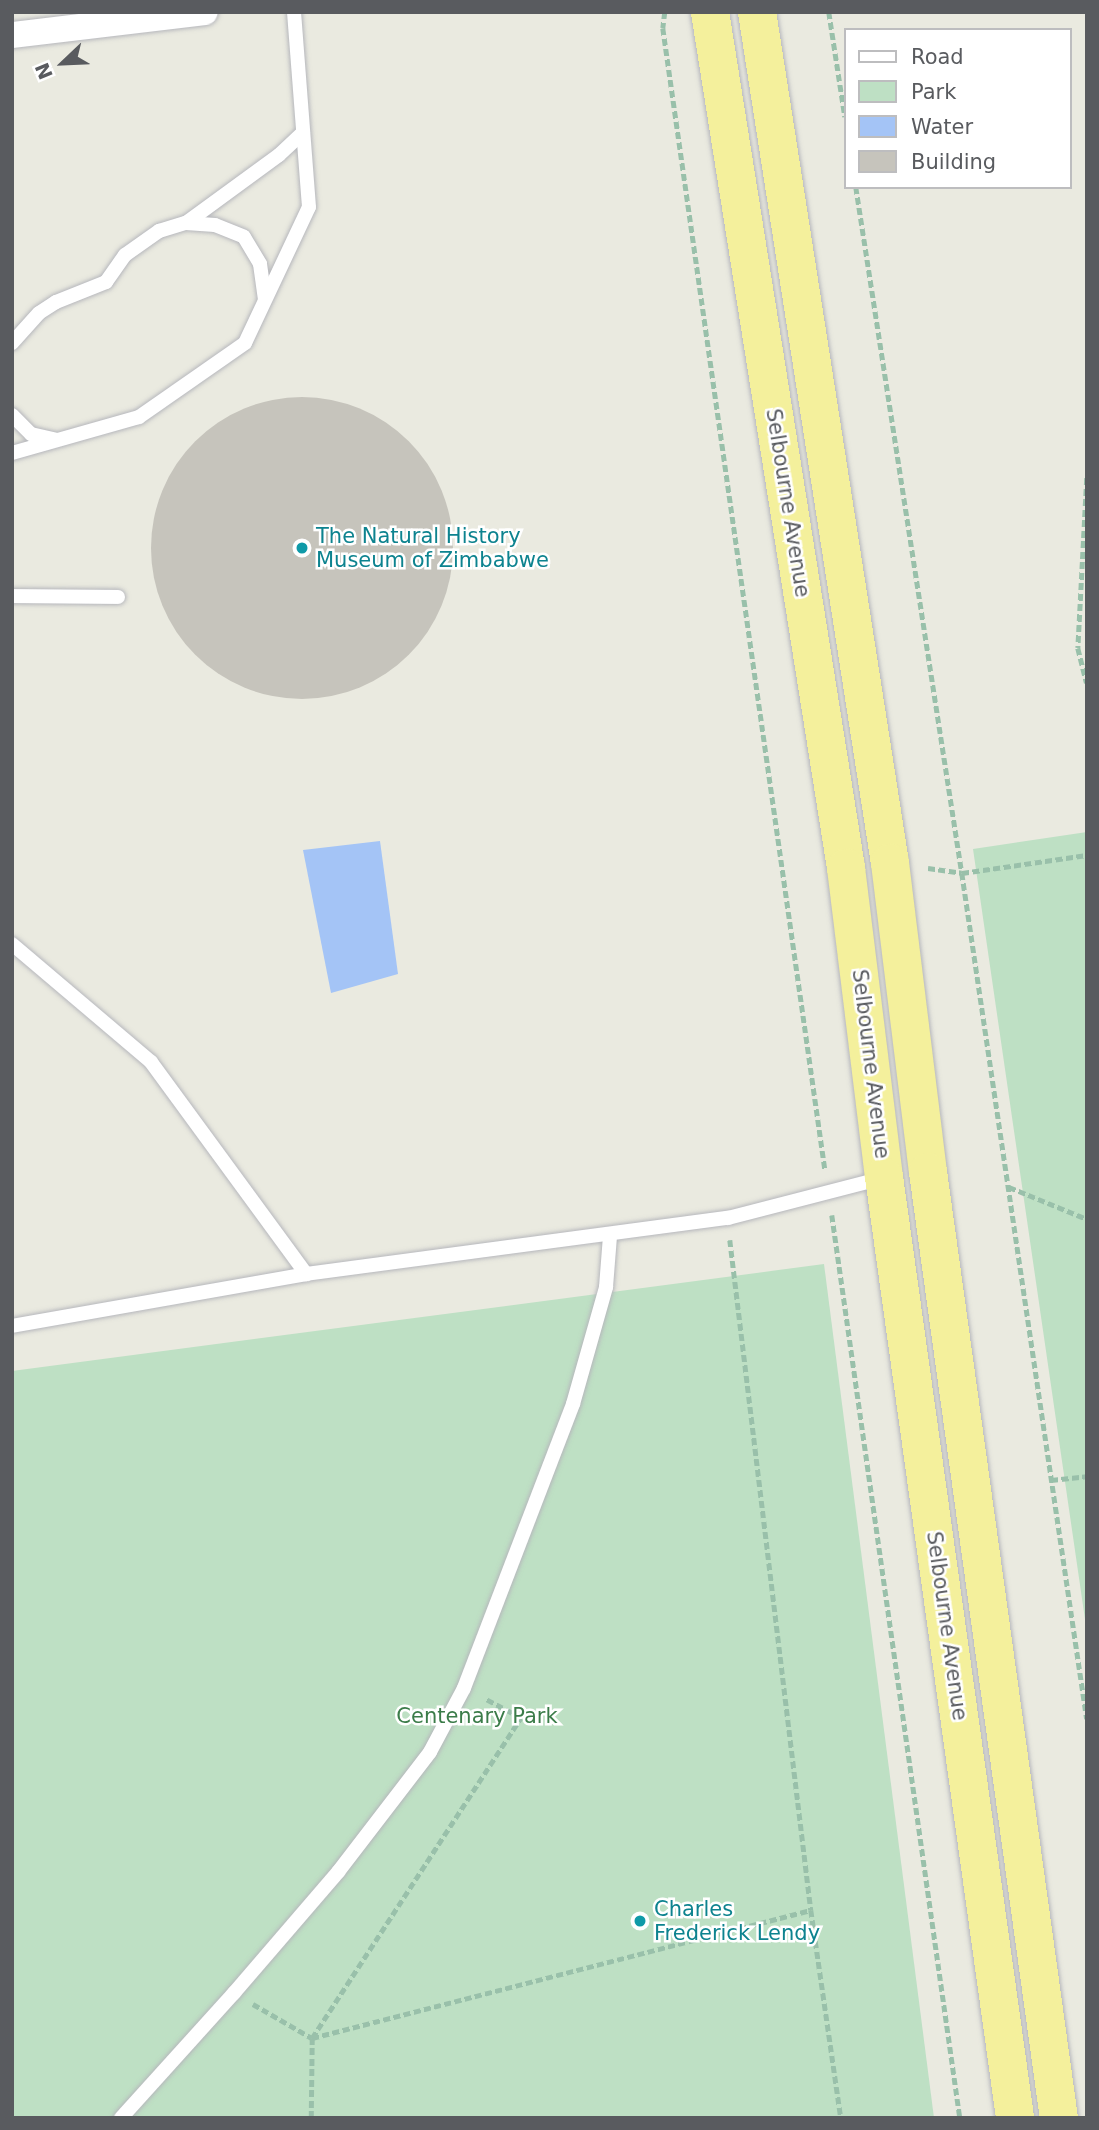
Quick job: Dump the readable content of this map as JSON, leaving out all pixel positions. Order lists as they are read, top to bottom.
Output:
{
  "streets": {
    "highway": ["Selbourne Avenue"]
  },
  "parks": ["Centenary Park"],
  "places": ["The Natural History Museum of Zimbabwe", "Charles Frederick Lendy"],
  "legend": [
    "Road",
    "Park",
    "Water",
    "Building"
  ],
  "north": "bottom left"
}
